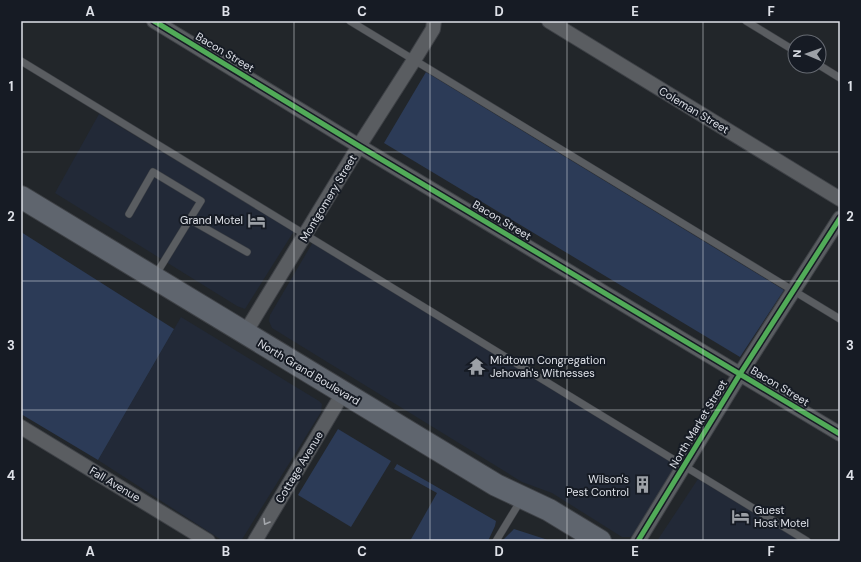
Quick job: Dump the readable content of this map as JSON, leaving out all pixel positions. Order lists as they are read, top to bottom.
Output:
{
  "streets": {
    "main road": ["North Grand Boulevard"],
    "street": [
      "Bacon Street",
      "Coleman Street",
      "Montgomery Street",
      "North Market Street",
      "Cottage Avenue",
      "Fall Avenue"
    ]
  },
  "crossings": [
    ["Bacon Street", "Montgomery Street"],
    ["Bacon Street", "North Market Street"],
    ["Montgomery Street", "North Grand Boulevard"],
    ["North Grand Boulevard", "Cottage Avenue"]
  ],
  "one_way": ["Cottage Avenue"],
  "places": {
    "hotel": ["Grand Motel", "Guest Host Motel"],
    "temple": ["Midtown Congregation Jehovah's Witnesses"],
    "building": ["Wilson's Pest Control"]
  },
  "north": "left",
  "grid": {
    "columns": [
      "A",
      "B",
      "C",
      "D",
      "E",
      "F"
    ],
    "rows": [
      "1",
      "2",
      "3",
      "4"
    ]
  }
}
